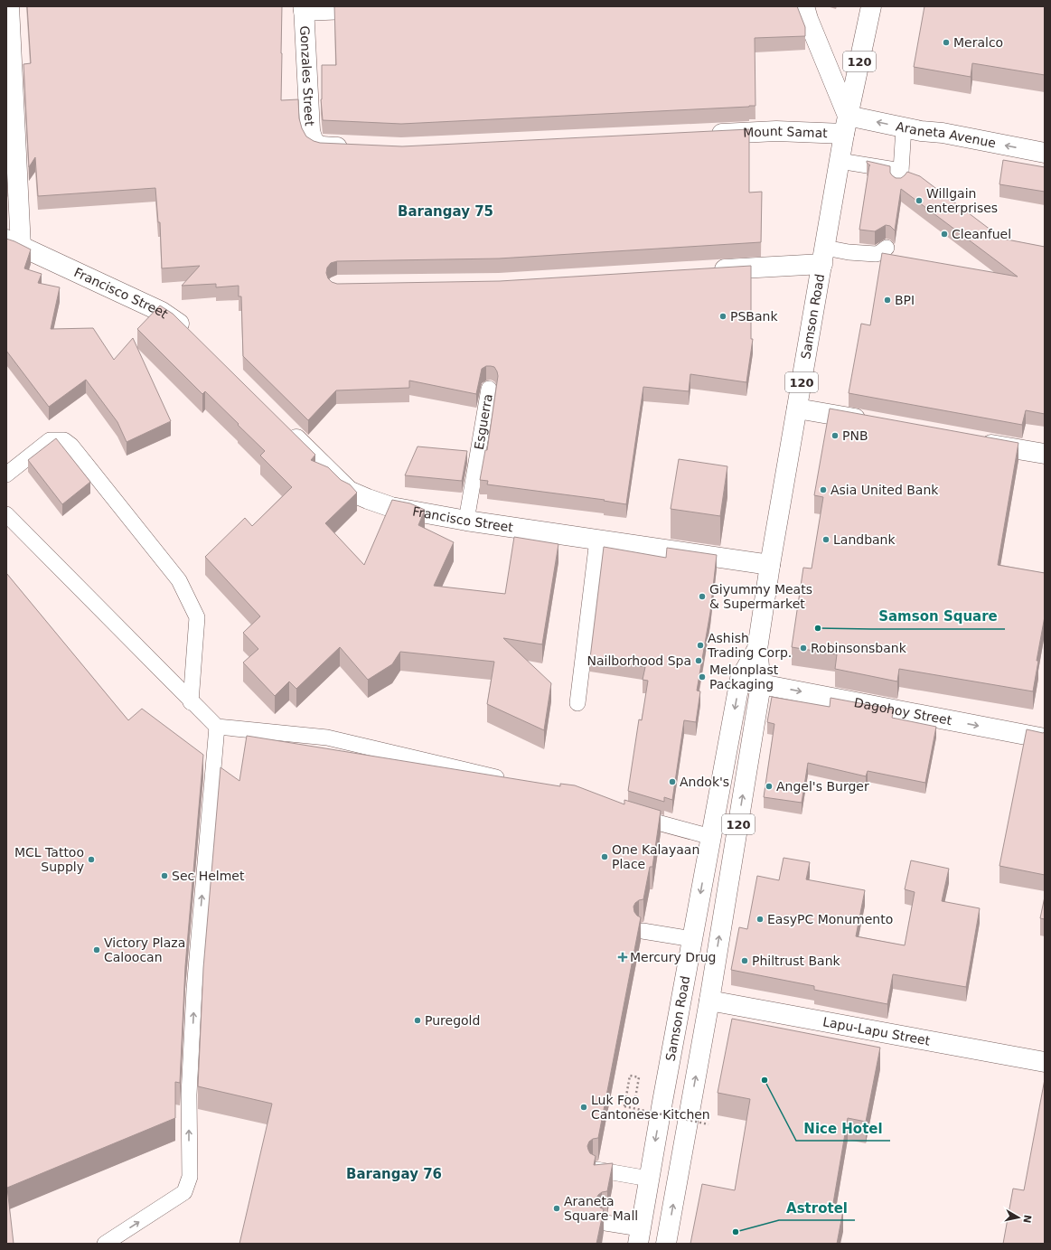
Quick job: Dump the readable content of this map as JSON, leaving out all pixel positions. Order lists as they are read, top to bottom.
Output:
{
  "streets": {
    "main road": [
      "120",
      "Gonzales Street",
      "Mount Samat",
      "Araneta Avenue",
      "Francisco Street",
      "Samson Road",
      "Dagohoy Street",
      "Lapu-Lapu Street"
    ],
    "lane": ["Esguerra"]
  },
  "crossings": [
    ["Mount Samat", "Araneta Avenue"],
    ["Mount Samat", "Samson Road"],
    ["Araneta Avenue", "Samson Road"],
    ["Francisco Street", "Samson Road"],
    ["Francisco Street", "Esguerra"],
    ["Samson Road", "Dagohoy Street"],
    ["Samson Road", "Lapu-Lapu Street"]
  ],
  "one_way": ["Araneta Avenue", "Dagohoy Street"],
  "districts": ["Barangay 75", "Barangay 76"],
  "places": {
    "other": [
      "Meralco",
      "Willgain enterprises",
      "Cleanfuel",
      "BPI",
      "PSBank",
      "PNB",
      "Asia United Bank",
      "Landbank",
      "Giyummy Meats & Supermarket",
      "Samson Square",
      "Ashish Trading Corp.",
      "Robinsonsbank",
      "Nailborhood Spa",
      "Melonplast Packaging",
      "Andok's",
      "Angel's Burger",
      "One Kalayaan Place",
      "MCL Tattoo Supply",
      "Sec Helmet",
      "EasyPC Monumento",
      "Victory Plaza Caloocan",
      "Philtrust Bank",
      "Puregold",
      "Nice Hotel",
      "Luk Foo Cantonese Kitchen",
      "Araneta Square Mall",
      "Astrotel"
    ],
    "health": ["Mercury Drug"]
  },
  "north": "right"
}
